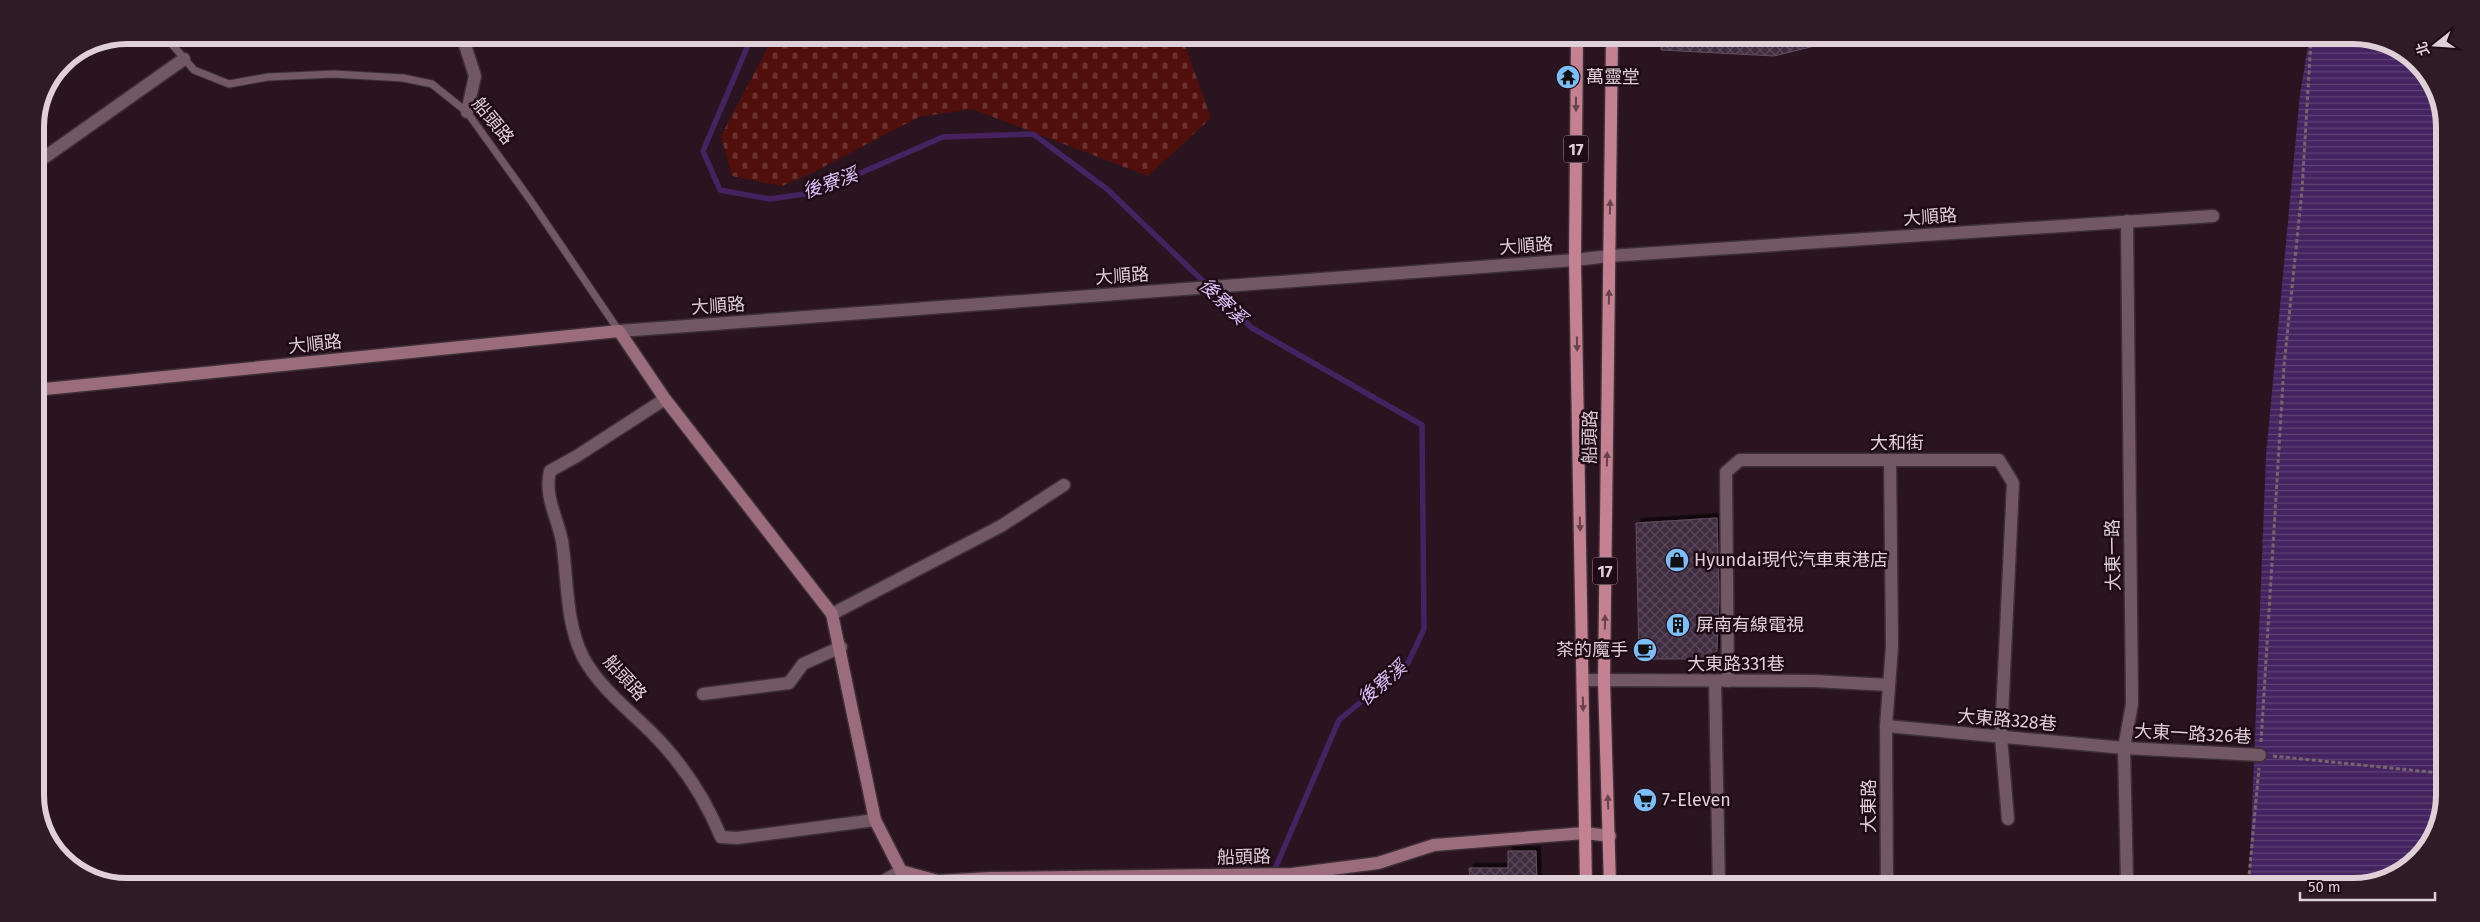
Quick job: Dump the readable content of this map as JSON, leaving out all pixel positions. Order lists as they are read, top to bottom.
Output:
{
  "streets": {
    "main road": ["船頭路", "17"],
    "street": [
      "大順路",
      "大和街",
      "大東一路",
      "大東路331巷",
      "大東路328巷",
      "大東一路326巷",
      "大東路"
    ]
  },
  "crossings": [
    ["船頭路", "大順路"],
    ["船頭路", "大東路331巷"],
    ["大順路", "大東一路"],
    ["大和街", "大東路331巷"],
    ["大和街", "大東路328巷"],
    ["大和街", "大東路"],
    ["大東一路", "大東路328巷"],
    ["大東一路", "大東一路326巷"],
    ["大東路331巷", "大東路"],
    ["大東路328巷", "大東一路326巷"],
    ["大東路328巷", "大東路"]
  ],
  "water": ["後寮溪"],
  "places": {
    "temple": ["萬靈堂"],
    "shop": ["Hyundai現代汽車東港店"],
    "building": ["屏南有線電視"],
    "cafe": ["茶的魔手"],
    "supermarket": ["7-Eleven"]
  },
  "scale_bar": "50 m",
  "north": "left"
}
